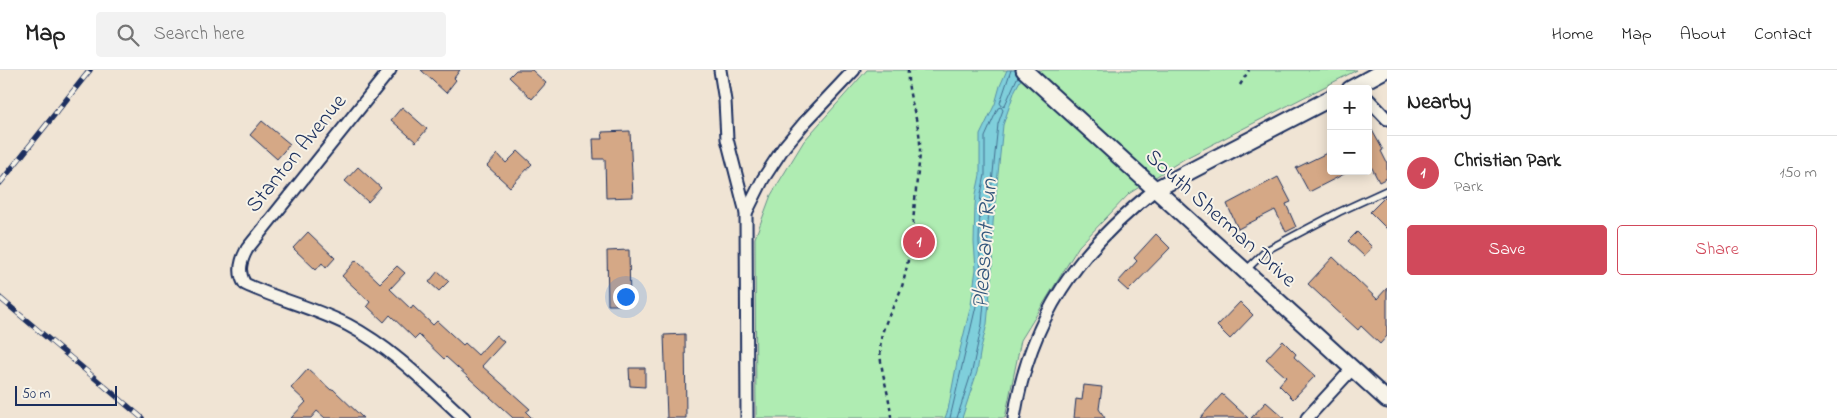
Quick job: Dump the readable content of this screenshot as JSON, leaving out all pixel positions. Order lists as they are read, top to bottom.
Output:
{
  "streets": {
    "main road": ["South Sherman Drive"],
    "street": ["Stanton Avenue"]
  },
  "water": ["Pleasant Run"],
  "scale_bar": "50 m",
  "page": {
    "header": "Map",
    "search": "Search here",
    "nav": [
      "Home",
      "Map",
      "About",
      "Contact"
    ],
    "heading": "Nearby",
    "map_buttons": ["+", "−"],
    "list": [
      {
        "mark": "1",
        "name": "Christian Park",
        "note": "Park",
        "value": "150 m"
      }
    ],
    "buttons": ["Save", "Share"],
    "pins": "1",
    "scale": "50 m"
  }
}
